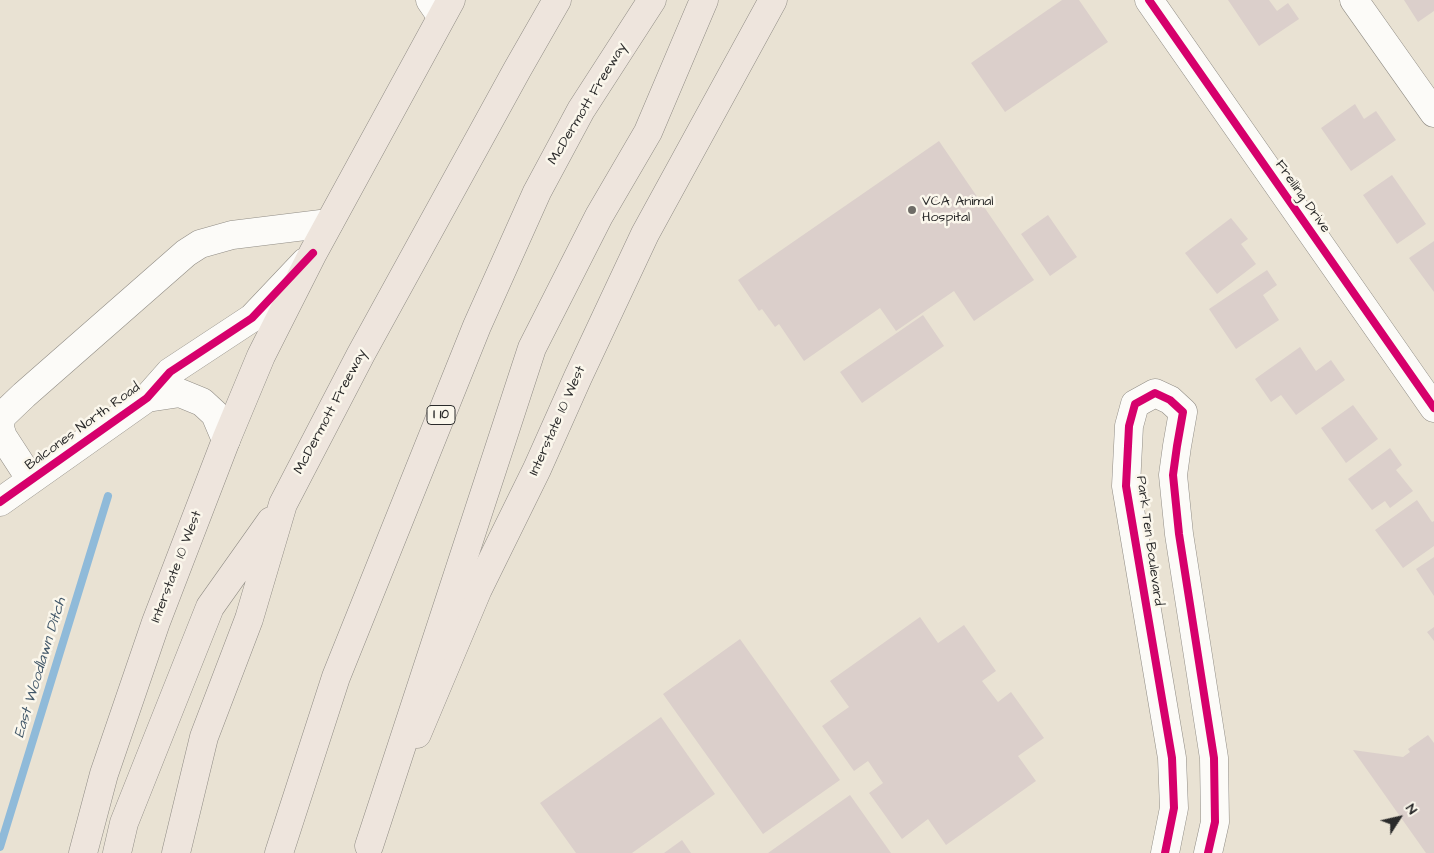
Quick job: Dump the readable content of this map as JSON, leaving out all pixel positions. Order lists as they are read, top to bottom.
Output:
{
  "streets": {
    "main road": ["McDermott Freeway", "I 10", "Interstate 10 West"],
    "street": ["Freiling Drive", "Balcones North Road", "Park Ten Boulevard"]
  },
  "crossings": [
    ["Interstate 10 West", "Balcones North Road"]
  ],
  "water": ["East Woodlawn Ditch"],
  "places": ["VCA Animal Hospital"],
  "north": "top right"
}
